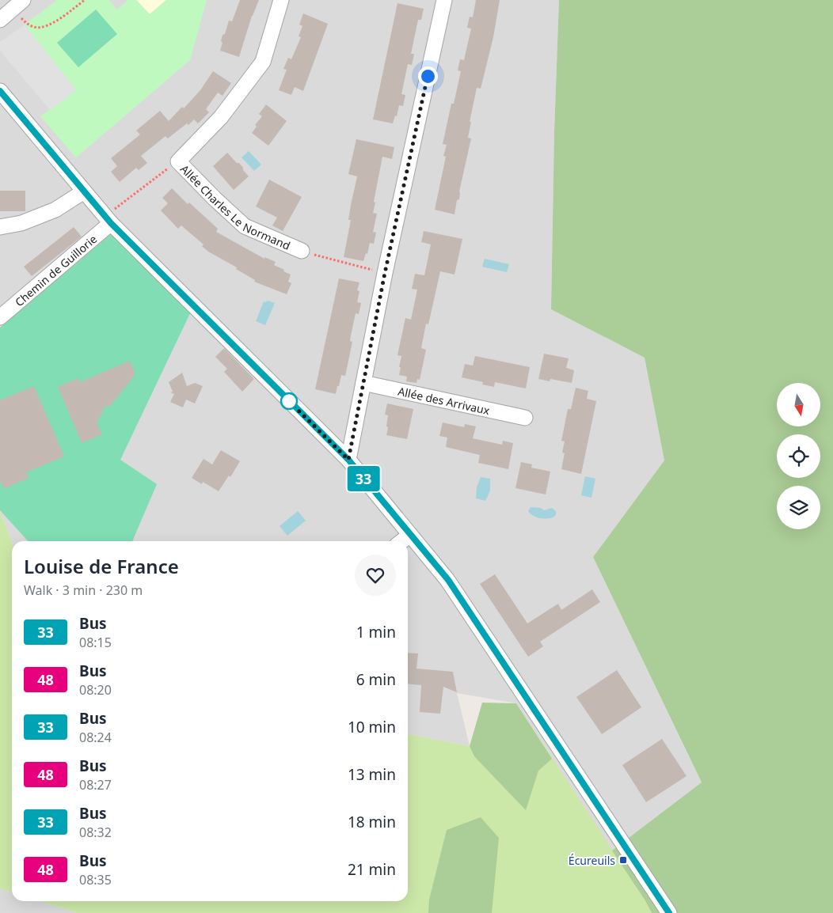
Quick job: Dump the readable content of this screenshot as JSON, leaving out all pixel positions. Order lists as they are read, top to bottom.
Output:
{
  "streets": {
    "street": ["Allée Charles Le Normand", "Chemin de Guillorie", "Allée des Arrivaux"]
  },
  "places": {
    "transit": ["Écureuils"]
  },
  "lines": ["bus line 33"],
  "north": "bottom",
  "page": {
    "on_map": "33",
    "heading": ["Louise de France", "Walk · 3 min · 230 m"],
    "list": [
      {
        "mark": "33",
        "name": "Bus",
        "note": "08:15",
        "value": "1 min"
      },
      {
        "mark": "48",
        "name": "Bus",
        "note": "08:20",
        "value": "6 min"
      },
      {
        "mark": "33",
        "name": "Bus",
        "note": "08:24",
        "value": "10 min"
      },
      {
        "mark": "48",
        "name": "Bus",
        "note": "08:27",
        "value": "13 min"
      },
      {
        "mark": "33",
        "name": "Bus",
        "note": "08:32",
        "value": "18 min"
      },
      {
        "mark": "48",
        "name": "Bus",
        "note": "08:35",
        "value": "21 min"
      }
    ]
  }
}
